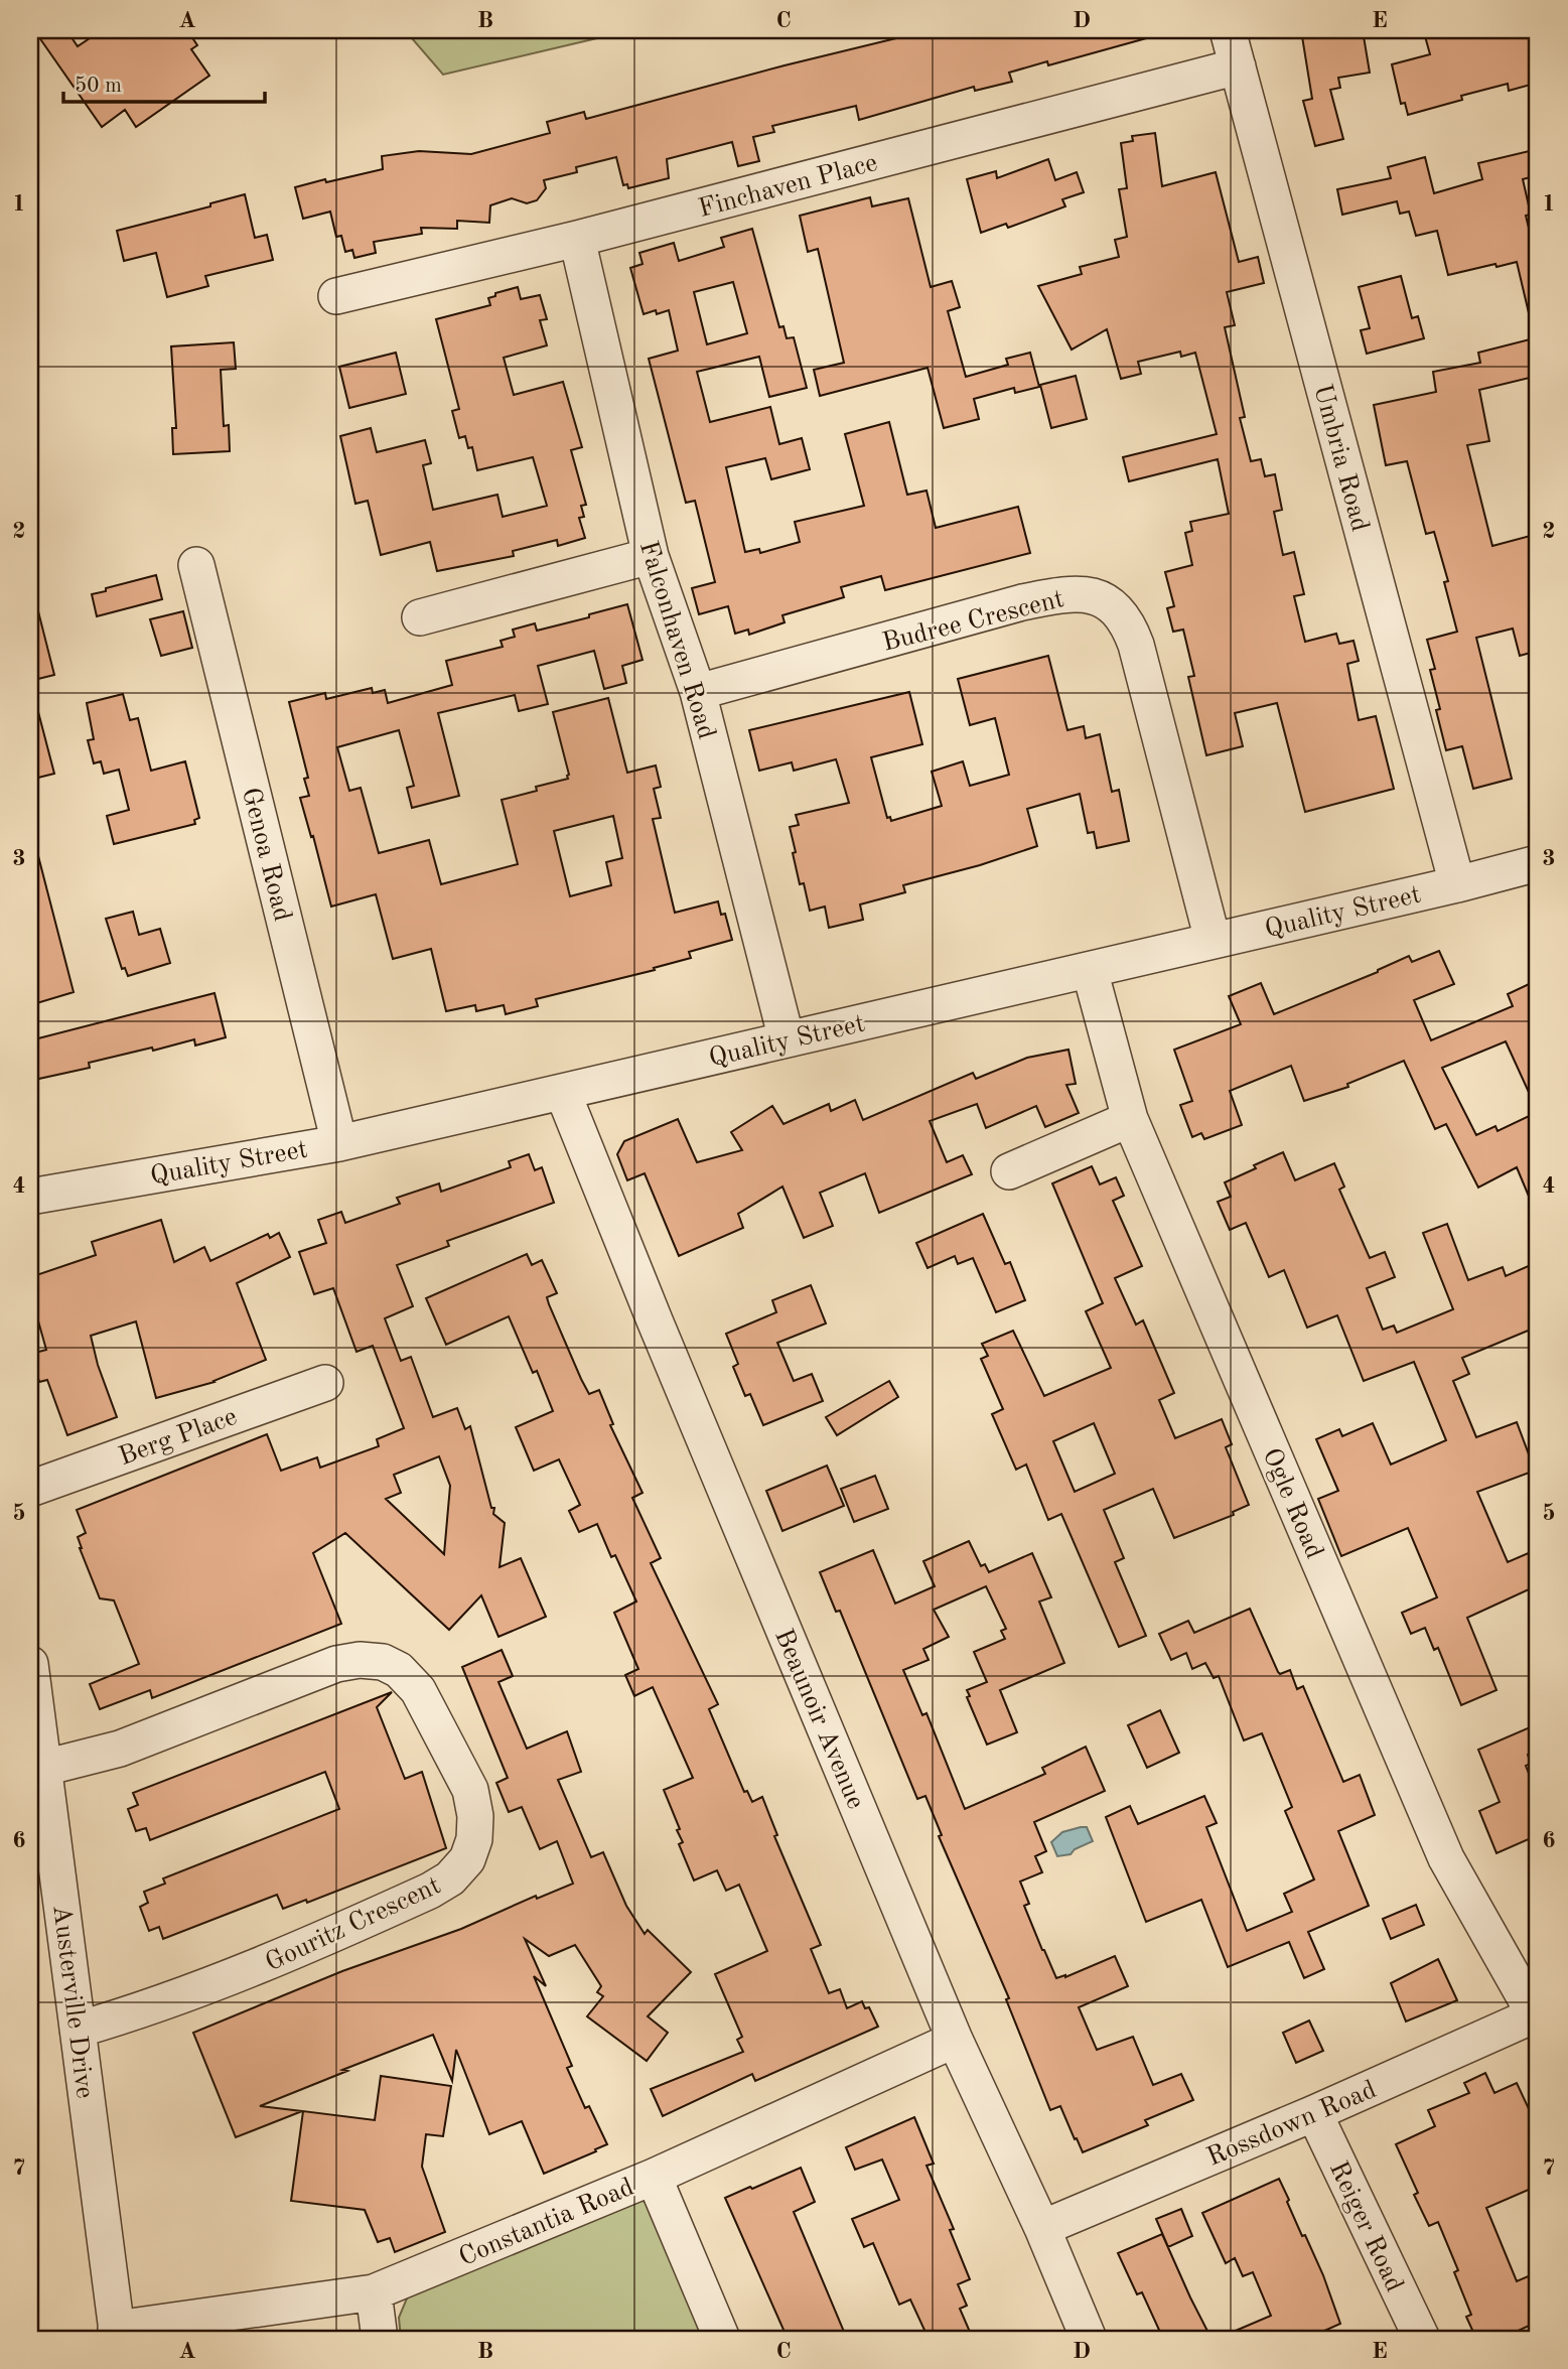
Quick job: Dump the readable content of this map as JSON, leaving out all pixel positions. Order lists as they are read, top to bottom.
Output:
{
  "streets": {
    "street": [
      "Finchaven Place",
      "Umbria Road",
      "Budree Crescent",
      "Falconhaven Road",
      "Genoa Road",
      "Quality Street",
      "Berg Place",
      "Ogle Road",
      "Beaunoir Avenue",
      "Gouritz Crescent",
      "Austerville Drive",
      "Rossdown Road",
      "Constantia Road",
      "Reiger Road"
    ]
  },
  "crossings": [
    ["Finchaven Place", "Umbria Road"],
    ["Finchaven Place", "Falconhaven Road"],
    ["Umbria Road", "Quality Street"],
    ["Budree Crescent", "Falconhaven Road"],
    ["Budree Crescent", "Quality Street"],
    ["Falconhaven Road", "Quality Street"],
    ["Genoa Road", "Quality Street"],
    ["Quality Street", "Ogle Road"],
    ["Quality Street", "Beaunoir Avenue"],
    ["Ogle Road", "Rossdown Road"],
    ["Beaunoir Avenue", "Rossdown Road"],
    ["Beaunoir Avenue", "Constantia Road"],
    ["Gouritz Crescent", "Austerville Drive"],
    ["Austerville Drive", "Constantia Road"],
    ["Rossdown Road", "Reiger Road"]
  ],
  "scale_bar": "50 m",
  "grid": {
    "columns": [
      "A",
      "B",
      "C",
      "D",
      "E"
    ],
    "rows": [
      "1",
      "2",
      "3",
      "4",
      "5",
      "6",
      "7"
    ]
  }
}
